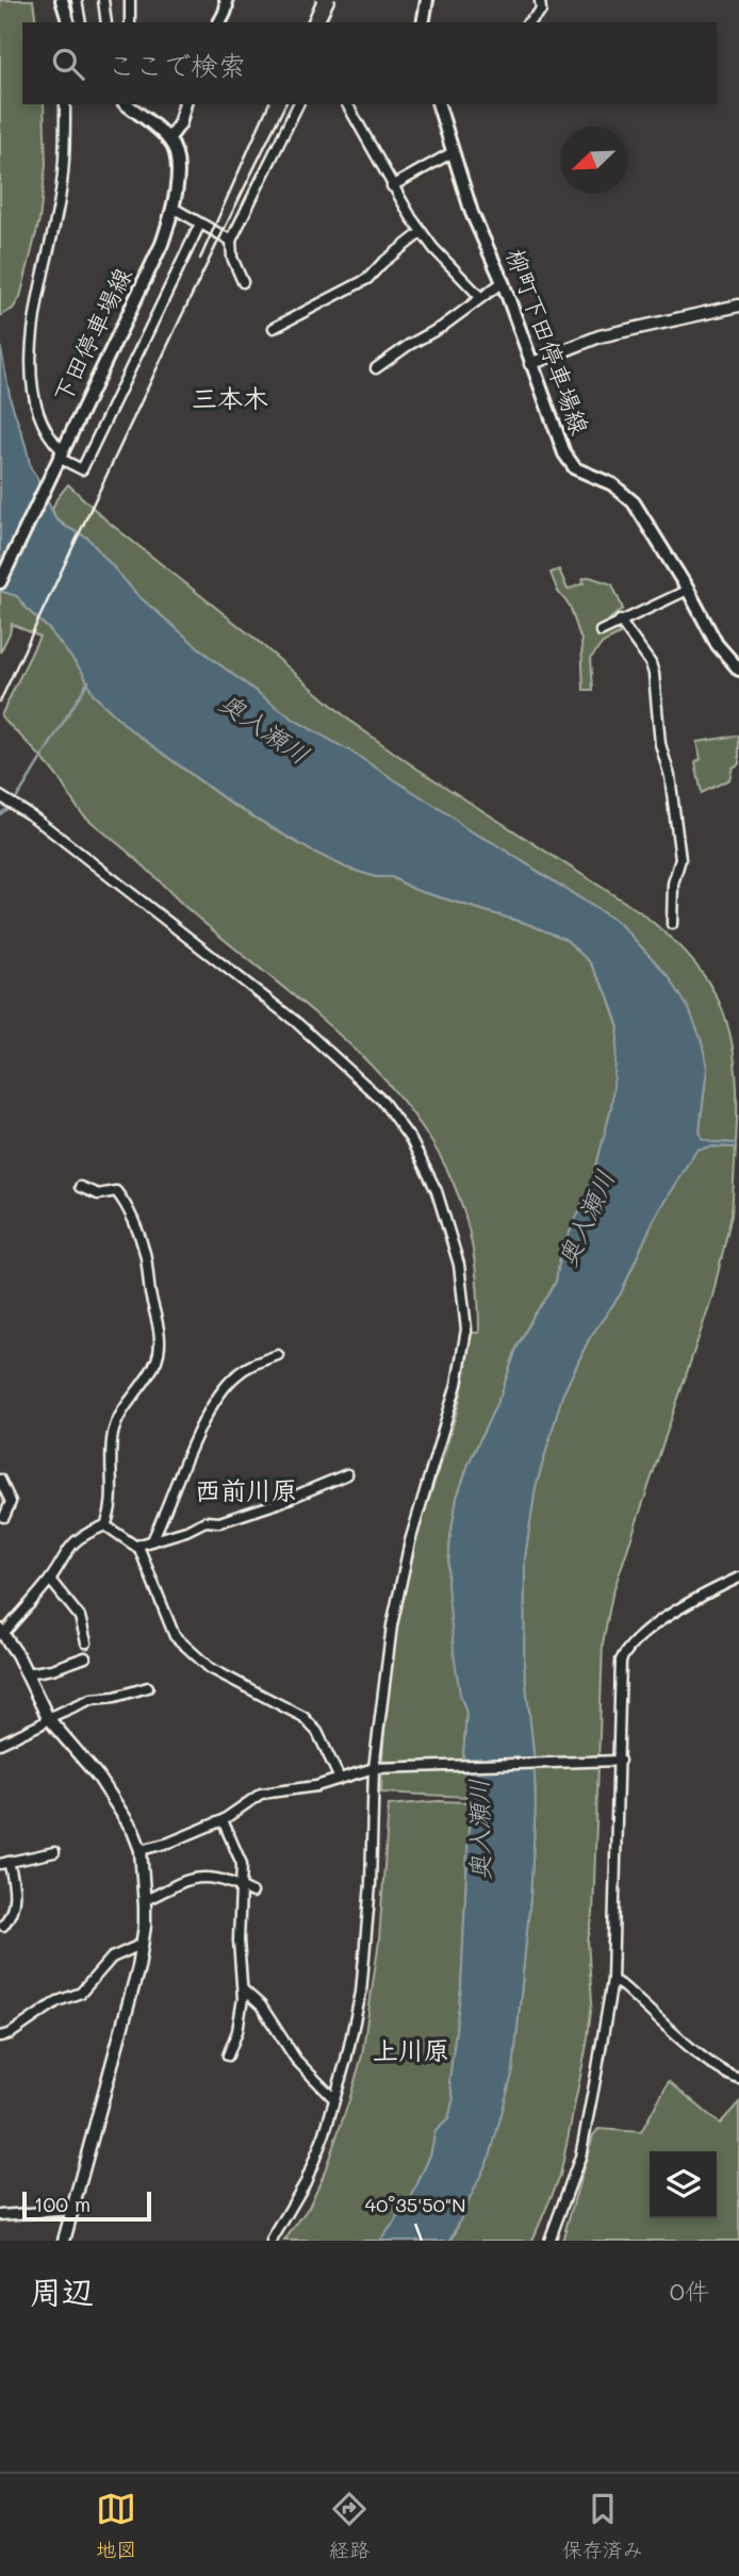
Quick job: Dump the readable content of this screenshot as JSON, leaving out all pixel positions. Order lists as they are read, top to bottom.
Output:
{
  "streets": {
    "main road": ["下田停車場線", "柳町下田停車場線"]
  },
  "districts": ["三本木", "西前川原", "上川原"],
  "water": ["奥入瀬川"],
  "scale_bar": "100 m",
  "north": "bottom left",
  "page": {
    "search": "ここで検索",
    "scale": "100 m",
    "heading": ["周辺", "0件"],
    "nav": ["地図", "経路", "保存済み"]
  },
  "coordinates": ["40°35'50\"N"]
}
